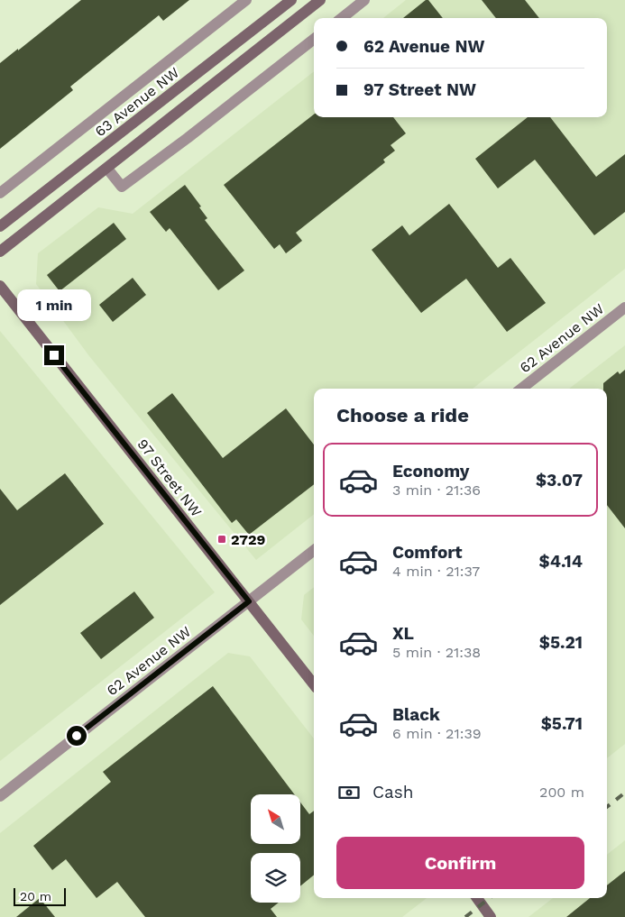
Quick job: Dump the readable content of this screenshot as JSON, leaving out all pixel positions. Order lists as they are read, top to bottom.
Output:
{
  "streets": {
    "main road": ["63 Avenue NW", "97 Street NW"],
    "street": ["62 Avenue NW"]
  },
  "crossings": [
    ["62 Avenue NW", "97 Street NW"]
  ],
  "places": {
    "transit": ["2729"]
  },
  "scale_bar": "20 m",
  "north": "top left",
  "page": {
    "banner": ["62 Avenue NW", "97 Street NW"],
    "bubble": "1 min",
    "heading": "Choose a ride",
    "list": [
      {
        "name": "Economy",
        "note": "3 min · 21:36",
        "value": "$3.07"
      },
      {
        "name": "Comfort",
        "note": "4 min · 21:37",
        "value": "$4.14"
      },
      {
        "name": "XL",
        "note": "5 min · 21:38",
        "value": "$5.21"
      },
      {
        "name": "Black",
        "note": "6 min · 21:39",
        "value": "$5.71"
      }
    ],
    "pay": ["Cash", "200 m"],
    "buttons": "Confirm",
    "scale": "20 m"
  }
}
